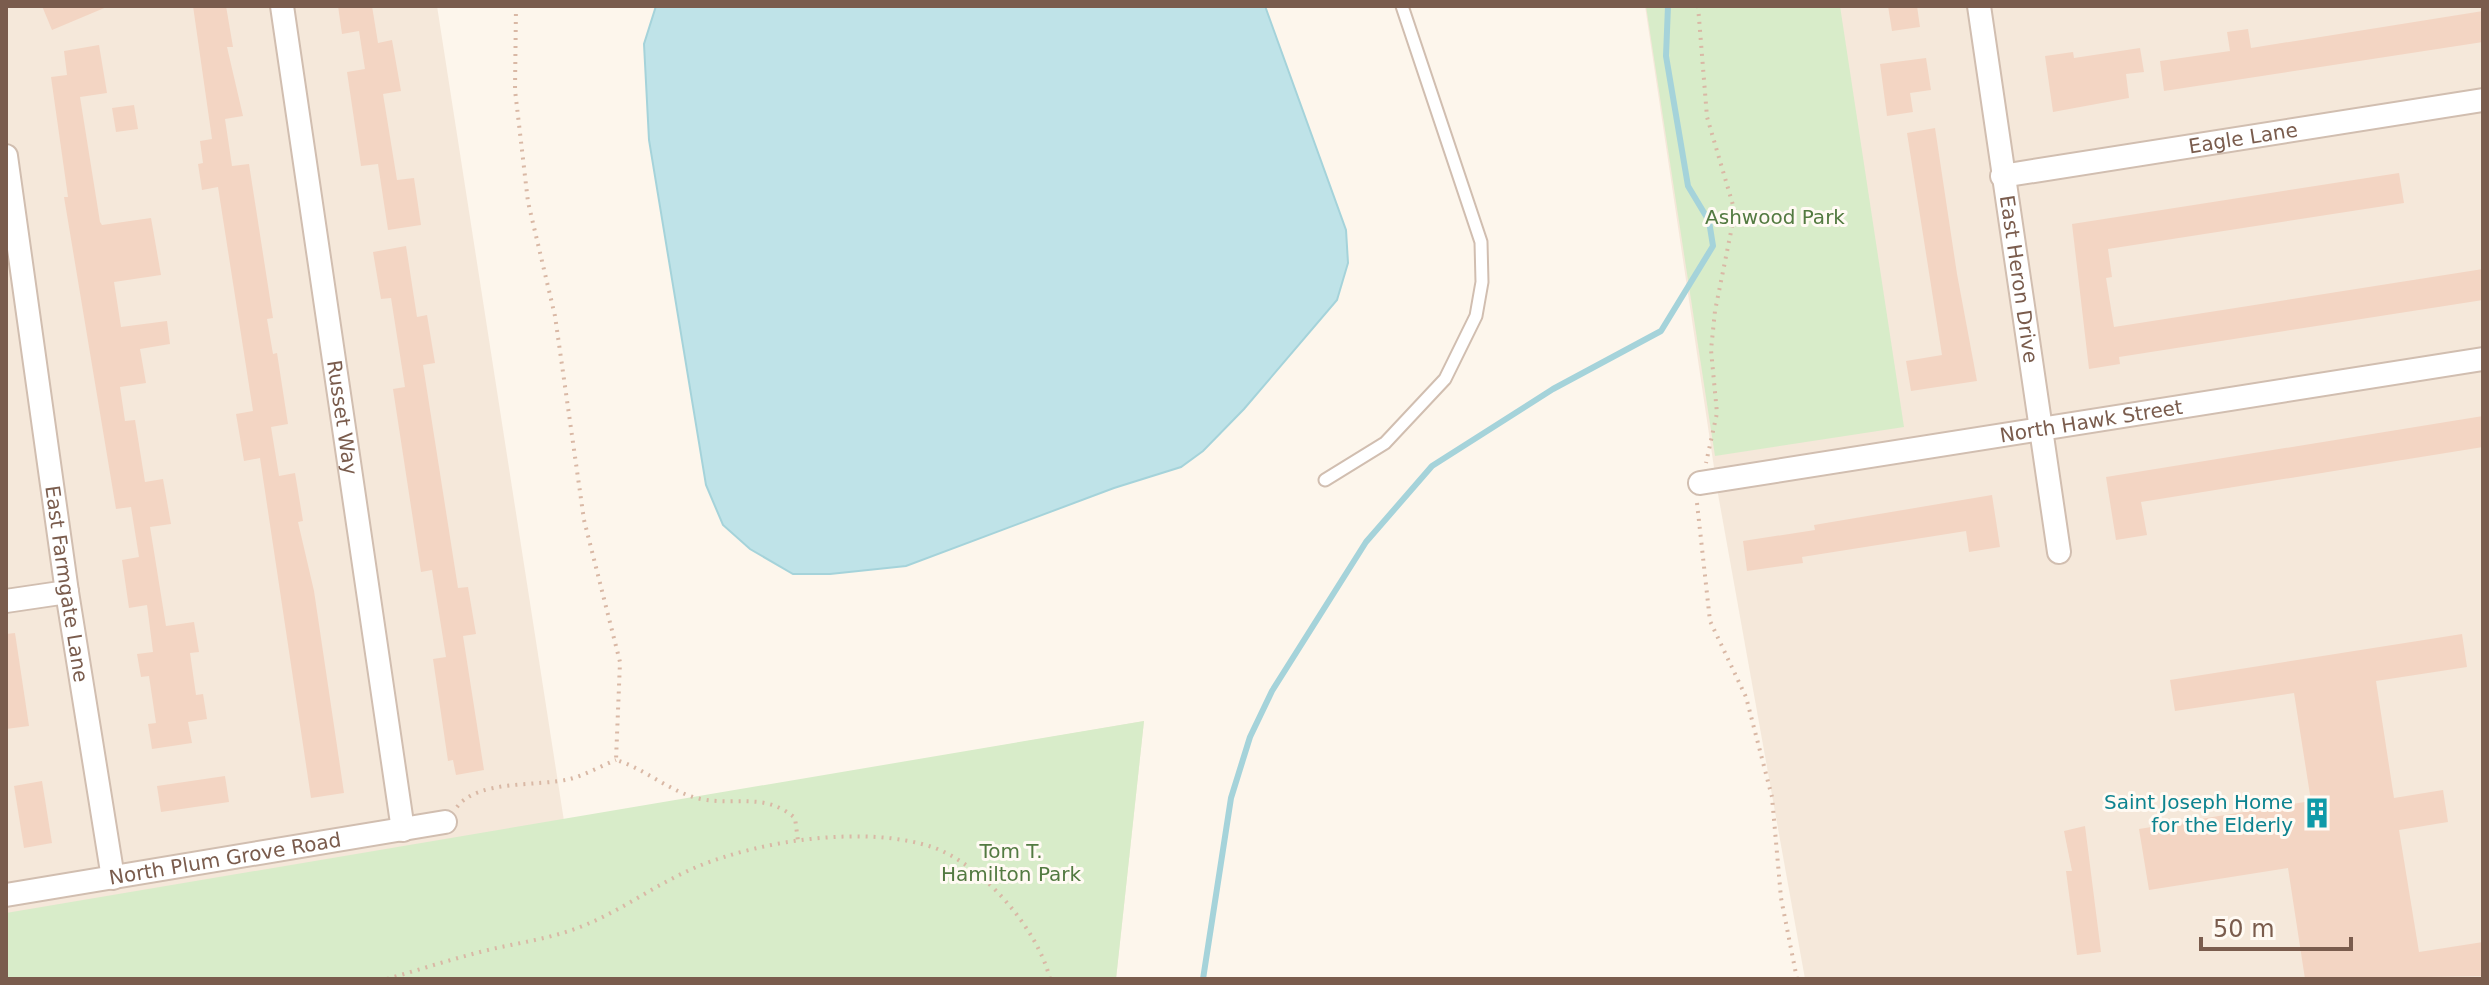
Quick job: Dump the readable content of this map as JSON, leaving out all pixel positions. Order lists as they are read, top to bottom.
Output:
{
  "streets": {
    "street": [
      "Eagle Lane",
      "East Heron Drive",
      "Russet Way",
      "North Hawk Street",
      "East Farmgate Lane",
      "North Plum Grove Road"
    ]
  },
  "crossings": [
    ["Eagle Lane", "East Heron Drive"],
    ["East Heron Drive", "North Hawk Street"],
    ["Russet Way", "North Plum Grove Road"],
    ["East Farmgate Lane", "North Plum Grove Road"]
  ],
  "parks": ["Ashwood Park", "Tom T. Hamilton Park"],
  "places": {
    "building": ["Saint Joseph Home for the Elderly"]
  },
  "scale_bar": "50 m"
}
